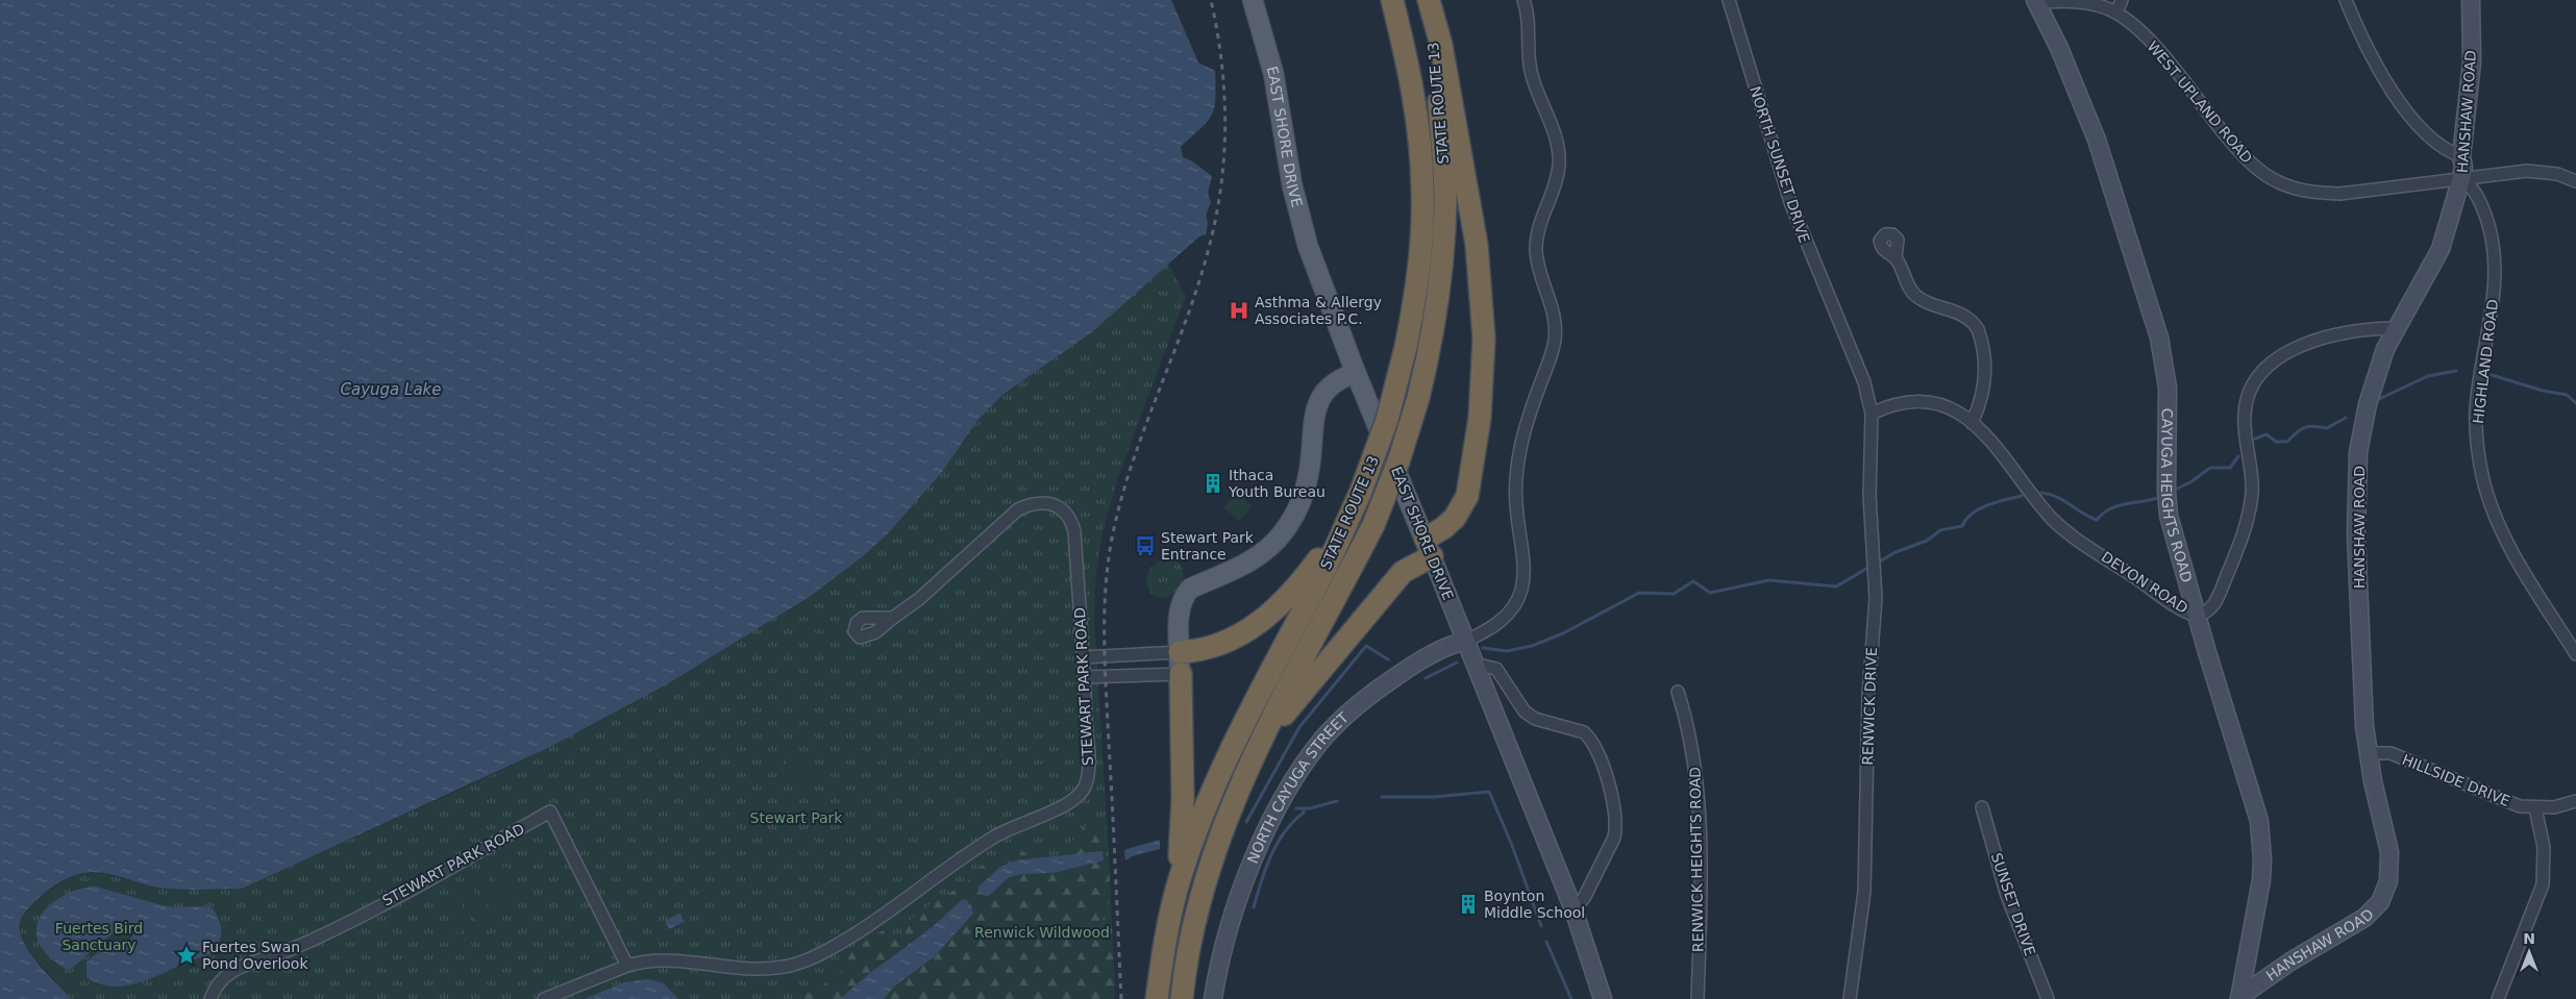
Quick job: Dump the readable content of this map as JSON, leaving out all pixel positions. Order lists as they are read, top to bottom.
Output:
{
  "streets": {
    "highway": ["STATE ROUTE 13"],
    "main road": ["EAST SHORE DRIVE"],
    "street": [
      "WEST UPLAND ROAD",
      "HANSHAW ROAD",
      "NORTH SUNSET DRIVE",
      "HIGHLAND ROAD",
      "CAYUGA HEIGHTS ROAD",
      "DEVON ROAD",
      "STEWART PARK ROAD",
      "RENWICK DRIVE",
      "HILLSIDE DRIVE",
      "NORTH CAYUGA STREET",
      "RENWICK HEIGHTS ROAD",
      "SUNSET DRIVE"
    ]
  },
  "crossings": [
    ["WEST UPLAND ROAD", "HANSHAW ROAD"],
    ["WEST UPLAND ROAD", "HIGHLAND ROAD"],
    ["WEST UPLAND ROAD", "CAYUGA HEIGHTS ROAD"],
    ["HANSHAW ROAD", "HIGHLAND ROAD"],
    ["HANSHAW ROAD", "CAYUGA HEIGHTS ROAD"],
    ["HANSHAW ROAD", "DEVON ROAD"],
    ["HANSHAW ROAD", "HILLSIDE DRIVE"],
    ["EAST SHORE DRIVE", "NORTH CAYUGA STREET"],
    ["NORTH SUNSET DRIVE", "DEVON ROAD"],
    ["NORTH SUNSET DRIVE", "RENWICK DRIVE"],
    ["CAYUGA HEIGHTS ROAD", "DEVON ROAD"],
    ["DEVON ROAD", "RENWICK DRIVE"]
  ],
  "water": ["Cayuga Lake"],
  "parks": ["Stewart Park", "Fuertes Bird Sanctuary", "Renwick Wildwood"],
  "places": {
    "hospital": ["Asthma & Allergy Associates P.C."],
    "building": ["Ithaca Youth Bureau", "Boynton Middle School"],
    "bus stop": ["Stewart Park Entrance"],
    "place": ["Fuertes Swan Pond Overlook"]
  },
  "north": "top"
}
